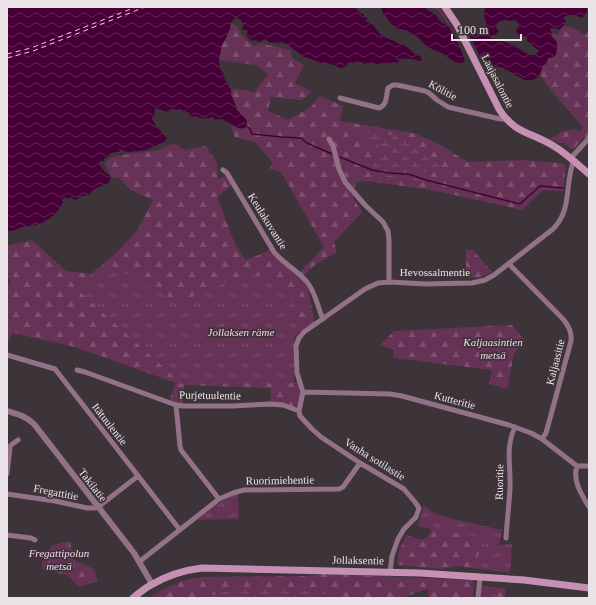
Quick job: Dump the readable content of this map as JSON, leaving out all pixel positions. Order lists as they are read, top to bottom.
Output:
{
  "streets": {
    "main road": ["Laajasalontie", "Jollaksentie"],
    "street": [
      "Kölitie",
      "Keulakuvantie",
      "Hevossalmentie",
      "Kaljaasitie",
      "Purjetuulentie",
      "Kutteritie",
      "Itätuulentie",
      "Vanha sotilastie",
      "Ruorimiehentie",
      "Ruoritie",
      "Takilatie",
      "Fregattitie"
    ]
  },
  "crossings": [
    ["Laajasalontie", "Kölitie"],
    ["Laajasalontie", "Hevossalmentie"],
    ["Keulakuvantie", "Hevossalmentie"],
    ["Hevossalmentie", "Kaljaasitie"],
    ["Hevossalmentie", "Kutteritie"],
    ["Kaljaasitie", "Kutteritie"],
    ["Purjetuulentie", "Vanha sotilastie"],
    ["Kutteritie", "Ruoritie"],
    ["Itätuulentie", "Ruorimiehentie"],
    ["Vanha sotilastie", "Ruorimiehentie"],
    ["Vanha sotilastie", "Jollaksentie"],
    ["Ruorimiehentie", "Takilatie"],
    ["Takilatie", "Fregattitie"],
    ["Takilatie", "Jollaksentie"]
  ],
  "parks": ["Jollaksen räme", "Kaljaasintien metsä", "Fregattipolun metsä"],
  "scale_bar": "100 m"
}
